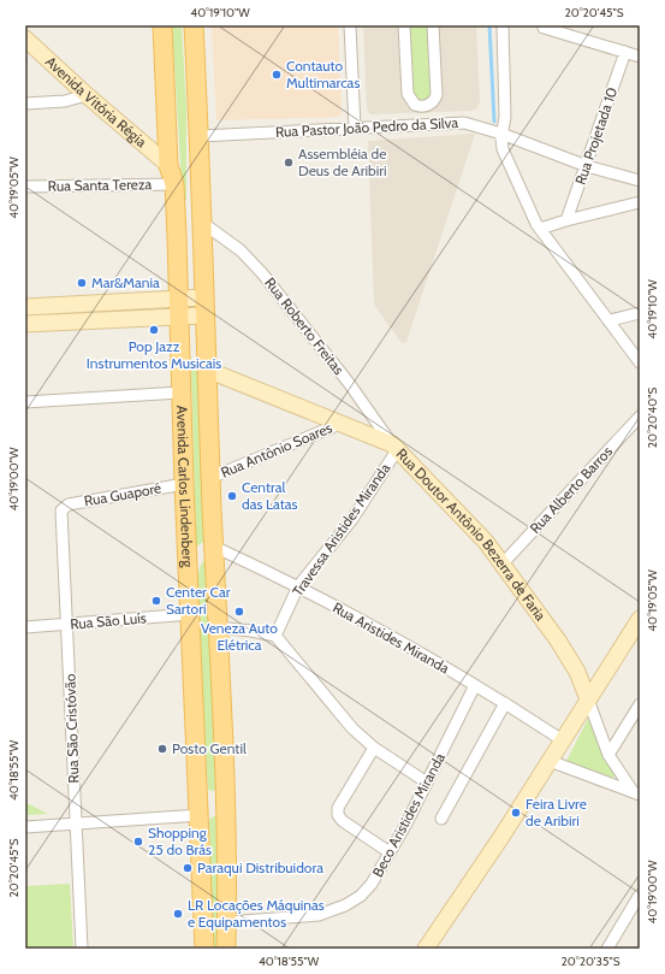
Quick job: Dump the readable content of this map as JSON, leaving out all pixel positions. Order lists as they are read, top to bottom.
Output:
{
  "streets": {
    "main road": ["Avenida Carlos Lindenberg"],
    "street": [
      "Avenida Vitória Régia",
      "Rua Pastor João Pedro da Silva",
      "Rua Projetada 10",
      "Rua Santa Tereza",
      "Rua Roberto Freitas",
      "Rua Antônio Soares",
      "Rua Alberto Barros",
      "Rua Guaporé",
      "Travessa Aristides Miranda",
      "Rua Doutor Antônio Bezerra de Faria",
      "Rua São Luís",
      "Rua Aristides Miranda",
      "Rua São Cristóvão",
      "Beco Aristides Miranda"
    ]
  },
  "crossings": [
    ["Avenida Vitória Régia", "Avenida Carlos Lindenberg"],
    ["Rua Pastor João Pedro da Silva", "Rua Projetada 10"],
    ["Rua Pastor João Pedro da Silva", "Avenida Carlos Lindenberg"],
    ["Rua Santa Tereza", "Avenida Carlos Lindenberg"],
    ["Rua Roberto Freitas", "Avenida Carlos Lindenberg"],
    ["Rua Roberto Freitas", "Travessa Aristides Miranda"],
    ["Rua Roberto Freitas", "Rua Doutor Antônio Bezerra de Faria"],
    ["Rua Antônio Soares", "Avenida Carlos Lindenberg"],
    ["Rua Antônio Soares", "Rua Doutor Antônio Bezerra de Faria"],
    ["Avenida Carlos Lindenberg", "Rua Guaporé"],
    ["Avenida Carlos Lindenberg", "Rua Doutor Antônio Bezerra de Faria"],
    ["Avenida Carlos Lindenberg", "Rua São Luís"],
    ["Avenida Carlos Lindenberg", "Rua Aristides Miranda"],
    ["Avenida Carlos Lindenberg", "Beco Aristides Miranda"],
    ["Rua Alberto Barros", "Rua Doutor Antônio Bezerra de Faria"],
    ["Rua Guaporé", "Rua São Cristóvão"],
    ["Travessa Aristides Miranda", "Rua Doutor Antônio Bezerra de Faria"],
    ["Travessa Aristides Miranda", "Rua Aristides Miranda"],
    ["Rua São Luís", "Rua São Cristóvão"],
    ["Rua Aristides Miranda", "Beco Aristides Miranda"]
  ],
  "places": [
    "Contauto Multimarcas",
    "Assembléia de Deus de Aribiri",
    "Mar&Mania",
    "Pop Jazz Instrumentos Musicais",
    "Central das Latas",
    "Center Car Sartori",
    "Veneza Auto Elétrica",
    "Posto Gentil",
    "Feira Livre de Aribiri",
    "Shopping 25 do Brás",
    "Paraqui Distribuidora",
    "LR Locações Máquinas e Equipamentos"
  ],
  "coordinates": [
    "40°19'10\"W",
    "20°20'45\"S",
    "40°19'05\"W",
    "20°20'40\"S",
    "40°19'00\"W",
    "40°18'55\"W",
    "20°20'35\"S"
  ]
}
